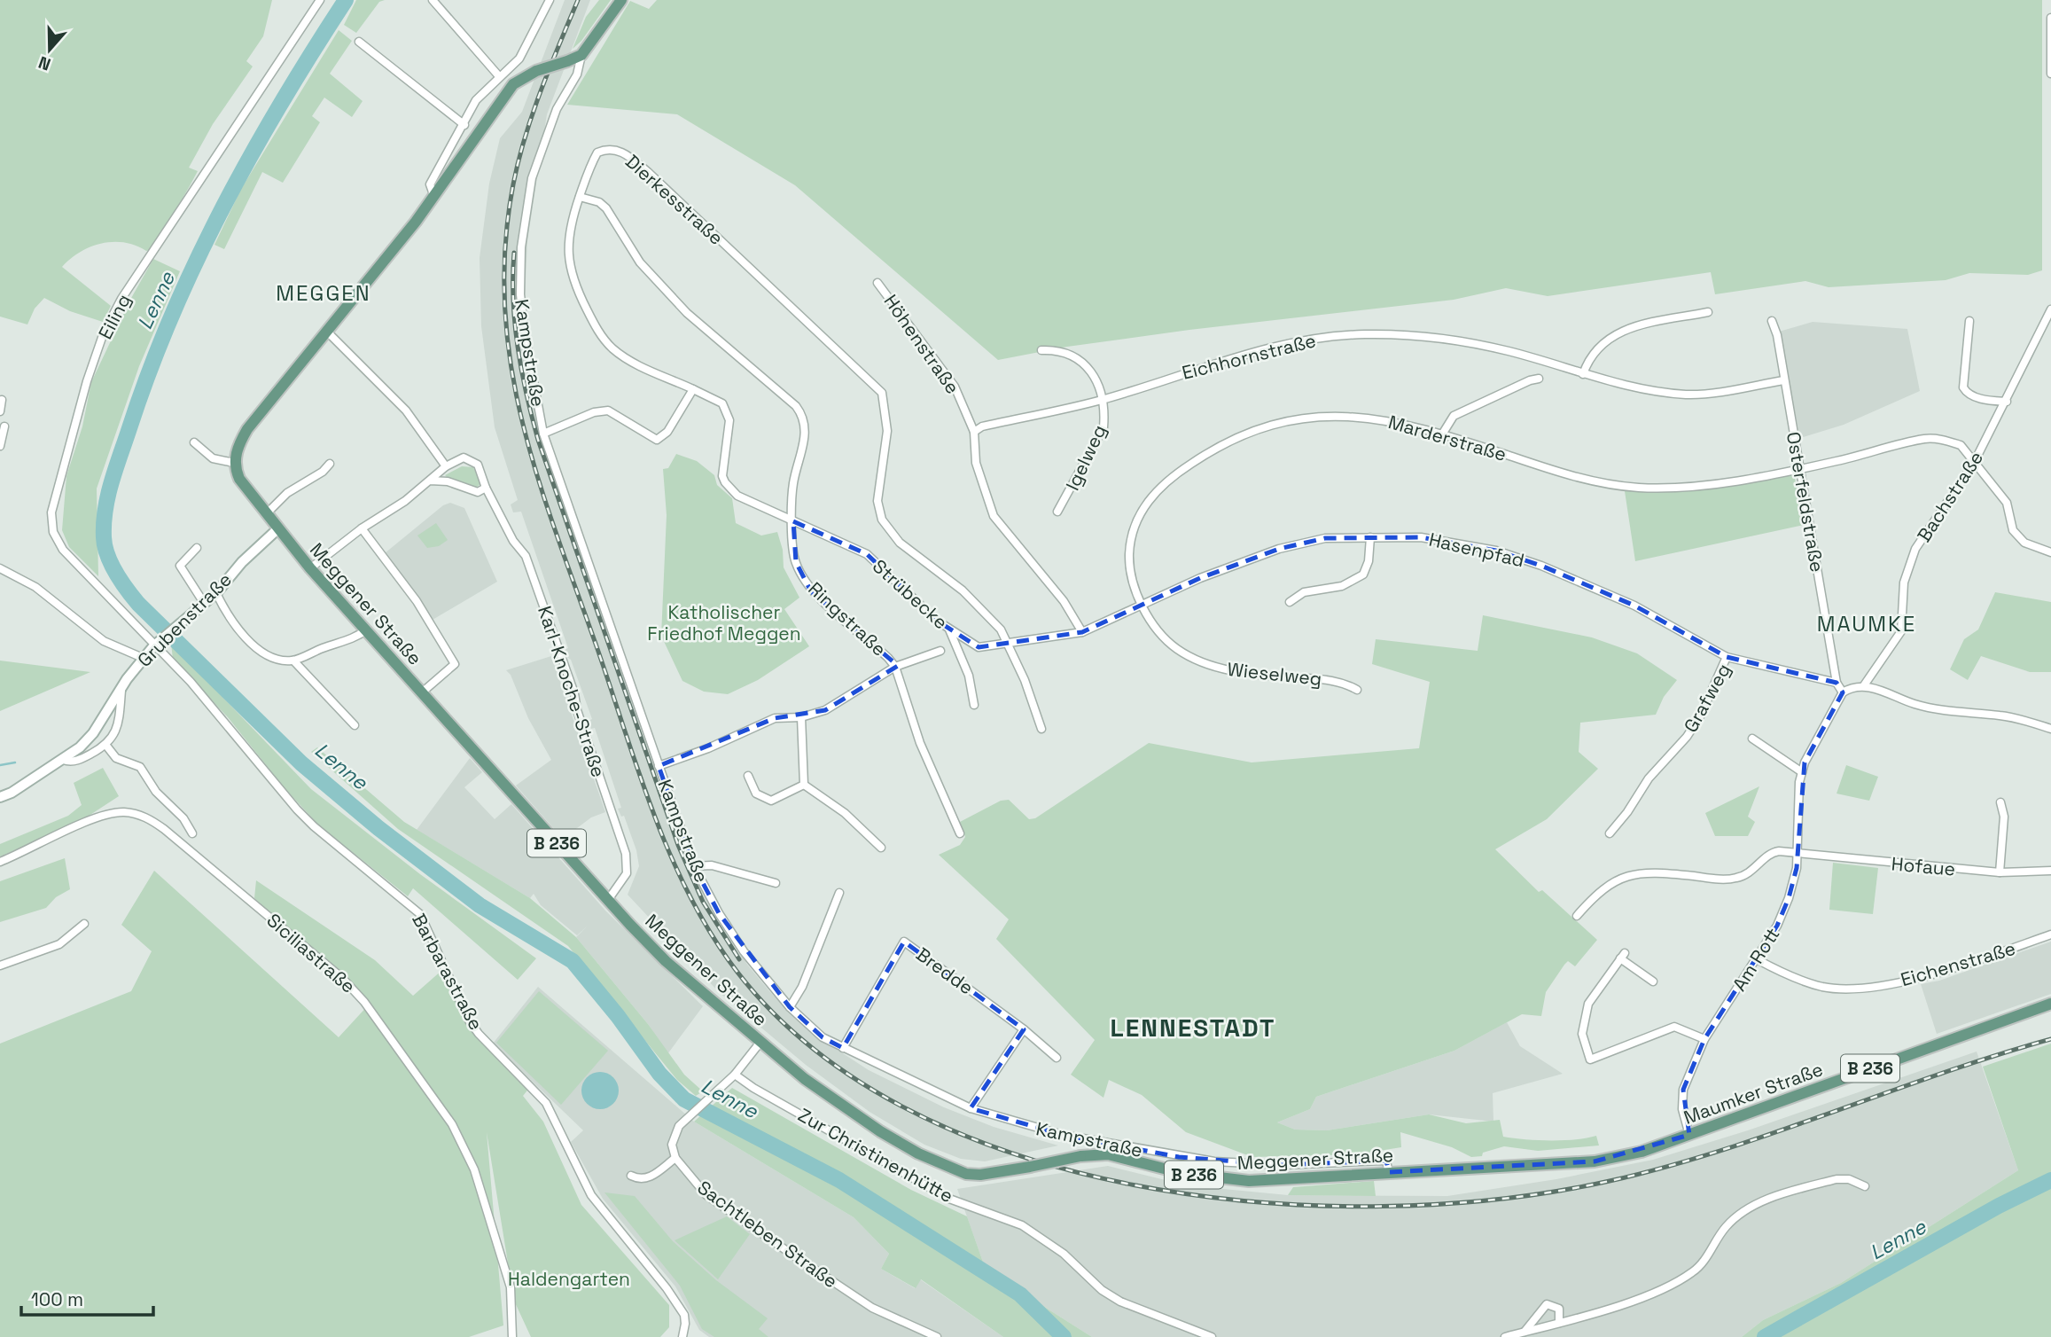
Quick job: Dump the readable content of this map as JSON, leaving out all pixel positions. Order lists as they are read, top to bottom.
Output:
{
  "streets": {
    "main road": [
      "Meggener Straße",
      "Grubenstraße",
      "B 236",
      "Maumker Straße"
    ],
    "street": [
      "Dierkesstraße",
      "Eiling",
      "Höhenstraße",
      "Kampstraße",
      "Eichhornstraße",
      "Marderstraße",
      "Igelweg",
      "Bachstraße",
      "Osterfeldstraße",
      "Hasenpfad",
      "Strübecke",
      "Ringstraße",
      "Wieselweg",
      "Karl-Knoche-Straße",
      "Grafweg",
      "Hofaue",
      "Siciliastraße",
      "Am Rott",
      "Eichenstraße",
      "Bredde",
      "Barbarastraße",
      "Zur Christinenhütte",
      "Sachtleben Straße"
    ]
  },
  "crossings": [
    ["Dierkesstraße", "Strübecke"],
    ["Dierkesstraße", "Ringstraße"],
    ["Eiling", "Grubenstraße"],
    ["Eiling", "Barbarastraße"],
    ["Höhenstraße", "Eichhornstraße"],
    ["Höhenstraße", "Strübecke"],
    ["Kampstraße", "Meggener Straße"],
    ["Kampstraße", "Bredde"],
    ["Eichhornstraße", "Igelweg"],
    ["Eichhornstraße", "Osterfeldstraße"],
    ["Marderstraße", "Bachstraße"],
    ["Marderstraße", "Osterfeldstraße"],
    ["Marderstraße", "Hasenpfad"],
    ["Marderstraße", "Strübecke"],
    ["Marderstraße", "Wieselweg"],
    ["Osterfeldstraße", "Grafweg"],
    ["Hasenpfad", "Strübecke"],
    ["Hasenpfad", "Wieselweg"],
    ["Hasenpfad", "Grafweg"],
    ["Strübecke", "Ringstraße"],
    ["Strübecke", "Wieselweg"],
    ["Meggener Straße", "Grubenstraße"],
    ["Meggener Straße", "Karl-Knoche-Straße"],
    ["Meggener Straße", "Maumker Straße"],
    ["Grubenstraße", "Barbarastraße"],
    ["Hofaue", "Am Rott"],
    ["Am Rott", "Eichenstraße"],
    ["Am Rott", "Maumker Straße"]
  ],
  "districts": ["MEGGEN", "MAUMKE", "LENNESTADT"],
  "water": ["Lenne"],
  "parks": ["Katholischer Friedhof Meggen", "Haldengarten"],
  "scale_bar": "100 m",
  "north": "bottom"
}
